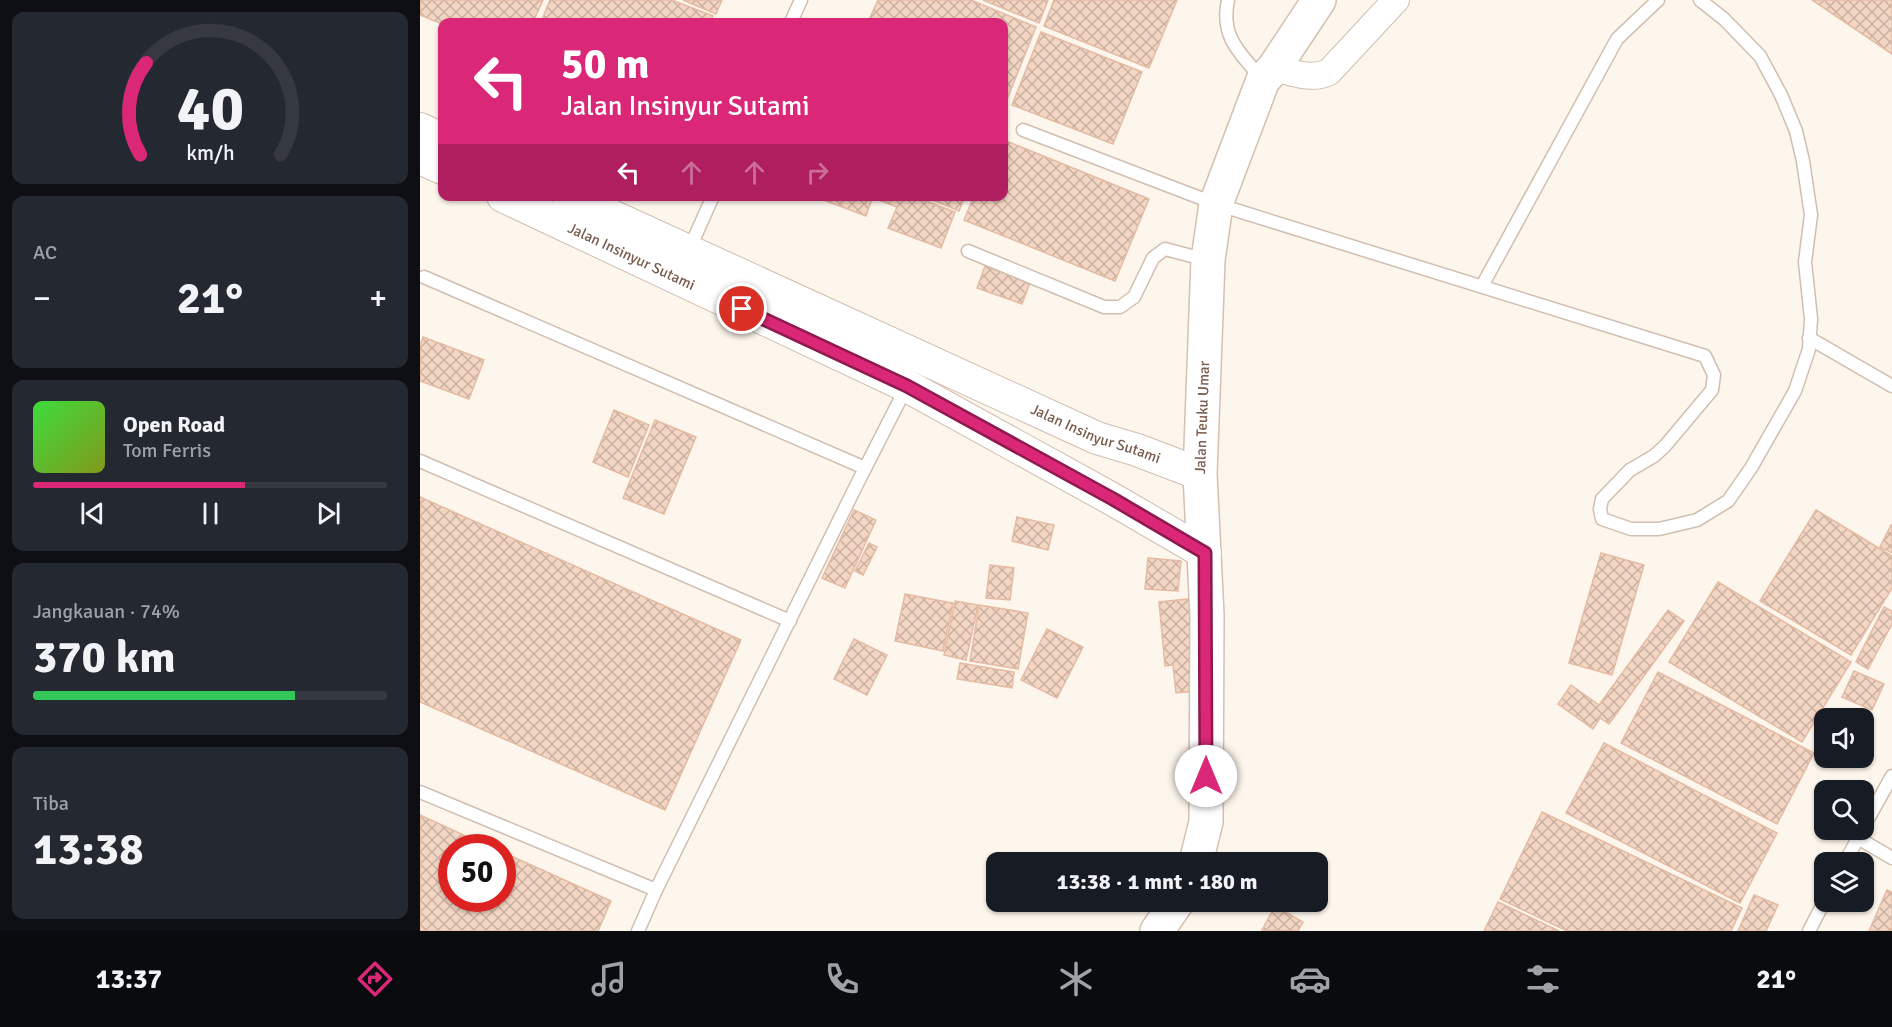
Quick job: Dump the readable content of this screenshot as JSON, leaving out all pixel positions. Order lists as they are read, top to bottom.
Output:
{
  "streets": {
    "main road": ["Jalan Teuku Umar"],
    "street": ["Jalan Insinyur Sutami"]
  },
  "crossings": [
    ["Jalan Insinyur Sutami", "Jalan Teuku Umar"]
  ],
  "page": {
    "turn": ["50 m", "Jalan Insinyur Sutami"],
    "tile": [
      "AC",
      ["Jangkauan · 74%", "370 km"],
      ["Tiba", "13:38"]
    ],
    "heat": ["−", "21°", "+"],
    "song": ["Open Road", "Tom Ferris"],
    "limit": "50",
    "trip": "13:38 · 1 mnt · 180 m",
    "tabs": ["13:37", "21°"],
    "gauge": ["40", "km/h"]
  }
}
